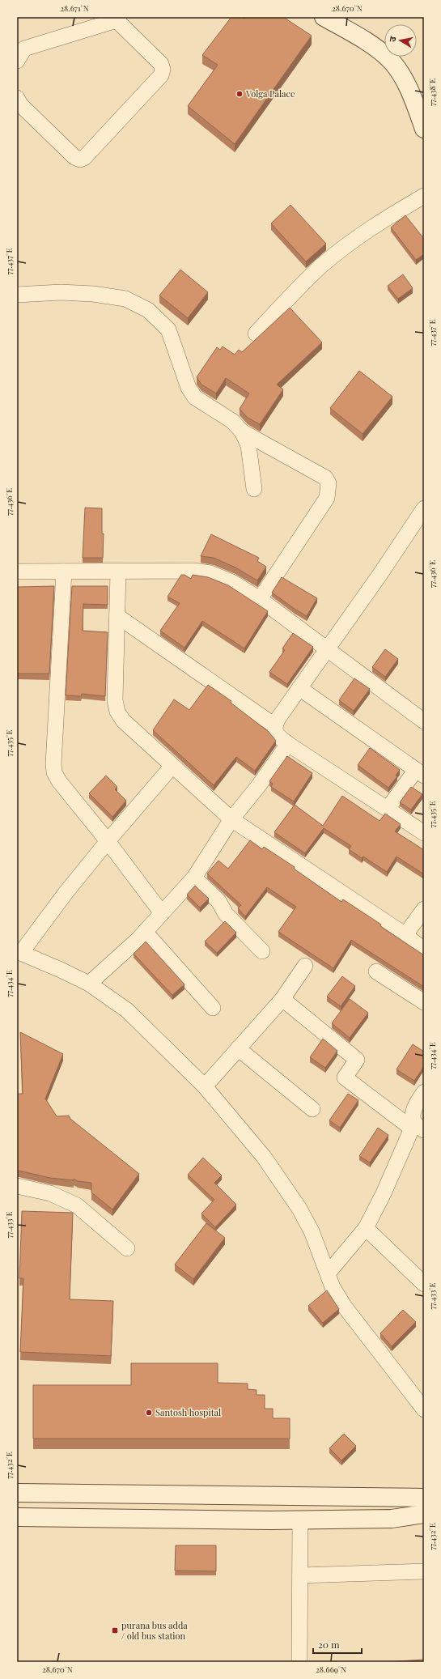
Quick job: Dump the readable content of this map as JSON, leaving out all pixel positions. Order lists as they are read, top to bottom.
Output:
{
  "places": {
    "other": ["Volga Palace", "Santosh hospital"],
    "transit": ["purana bus adda / old bus station"]
  },
  "scale_bar": "20 m",
  "north": "left",
  "coordinates": [
    "28.671°N",
    "28.670°N",
    "77.438°E",
    "77.437°E",
    "77.436°E",
    "77.435°E",
    "77.434°E",
    "77.433°E",
    "77.432°E",
    "28.669°N"
  ]
}
